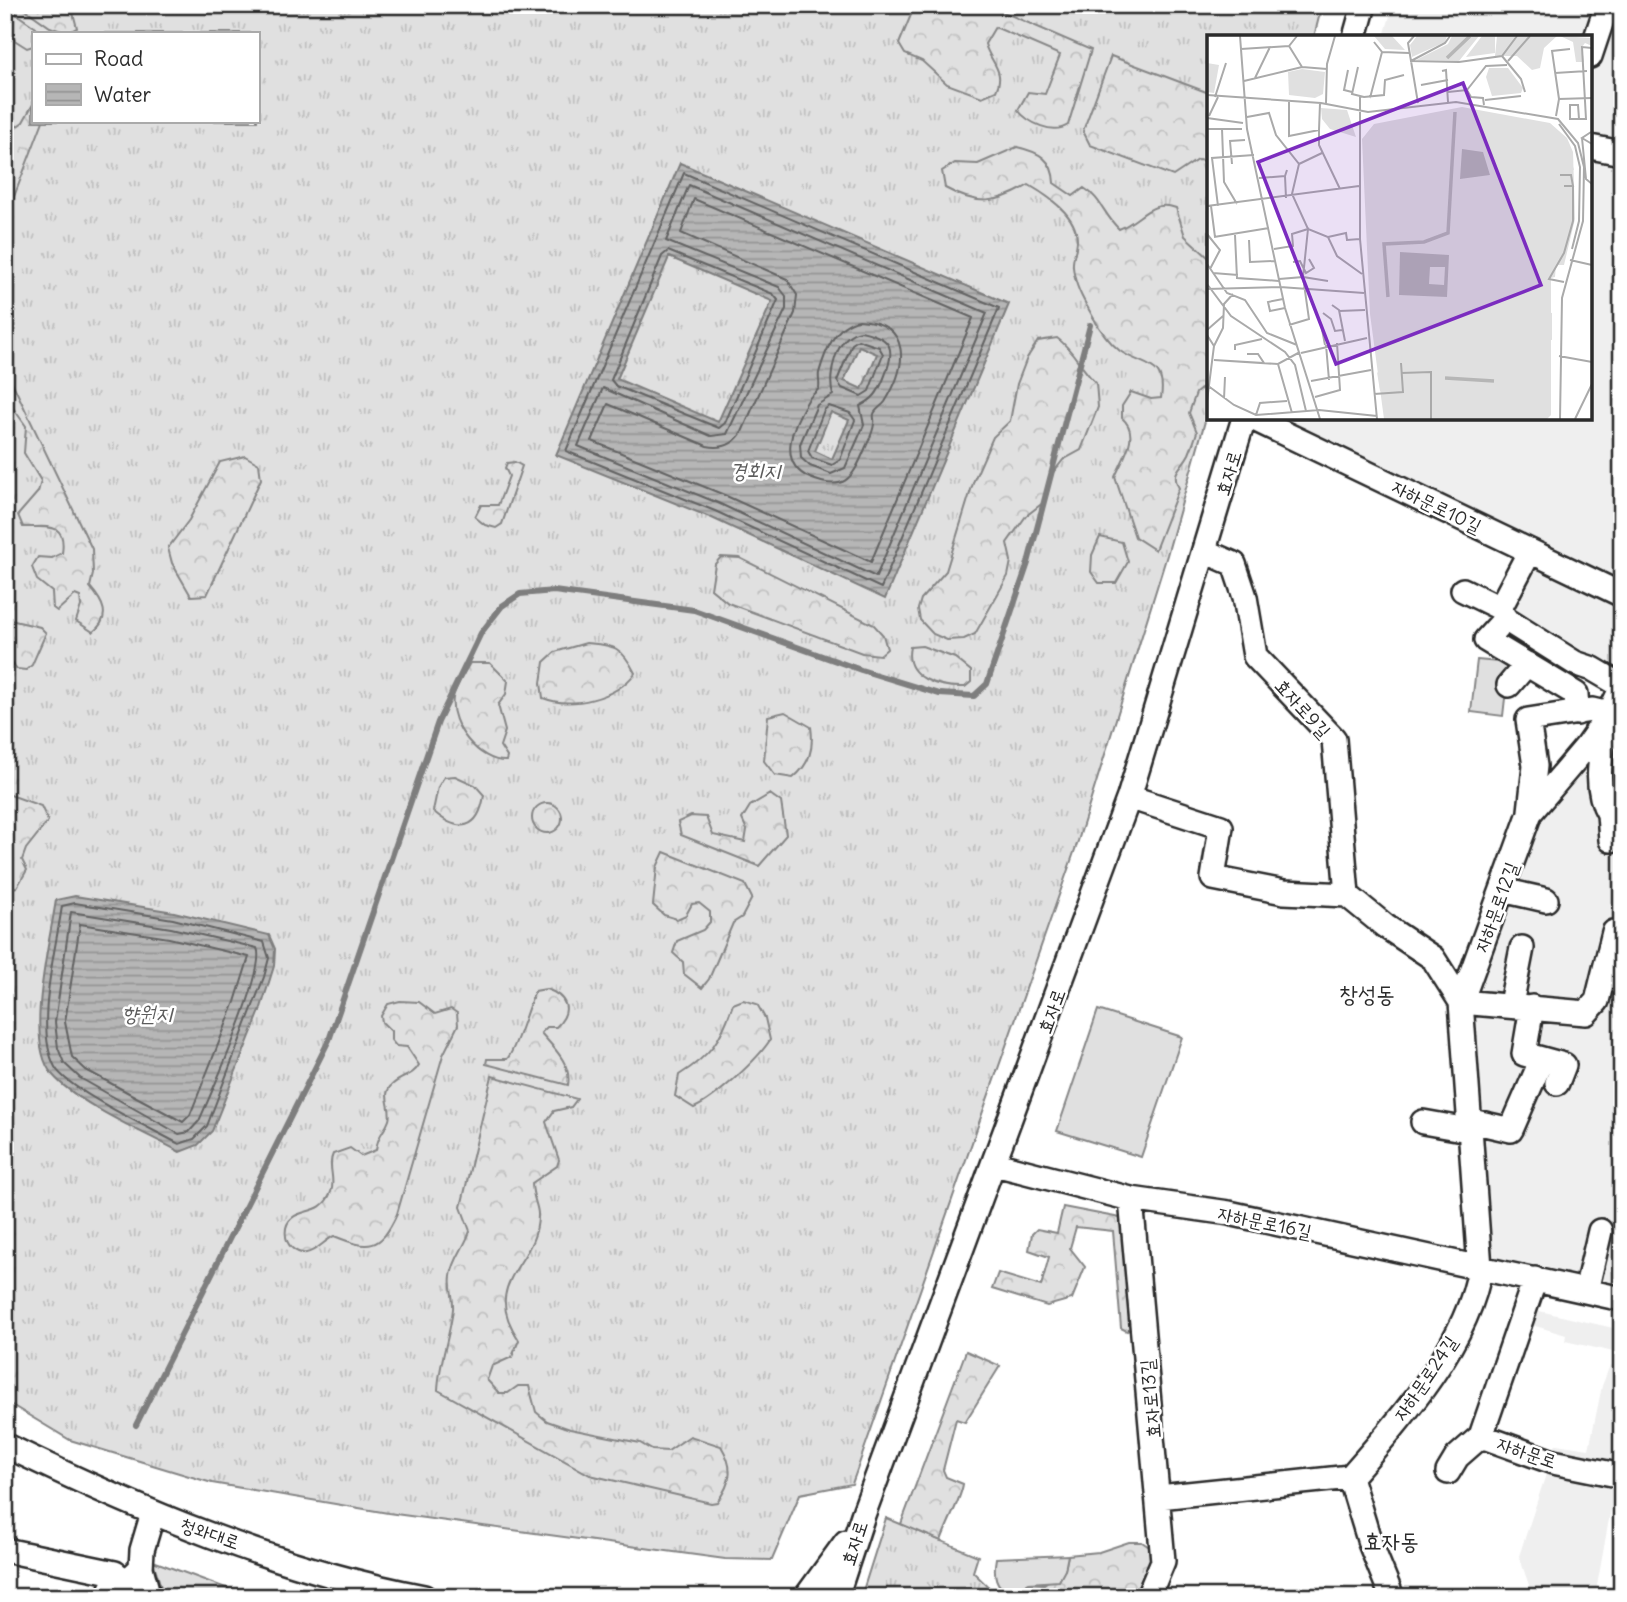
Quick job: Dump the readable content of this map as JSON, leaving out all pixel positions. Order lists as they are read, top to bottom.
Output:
{
  "streets": {
    "street": [
      "효자로",
      "자하문로10길",
      "효자로9길",
      "자하문로12길",
      "자하문로16길",
      "자하문로24길",
      "효자로13길",
      "자하문로",
      "청와대로"
    ]
  },
  "crossings": [
    ["효자로", "효자로9길"],
    ["효자로", "자하문로16길"],
    ["자하문로16길", "자하문로24길"],
    ["자하문로16길", "효자로13길"]
  ],
  "districts": ["창성동", "효자동"],
  "water": ["경회지", "향원지"],
  "legend": ["Road", "Water"]
}
